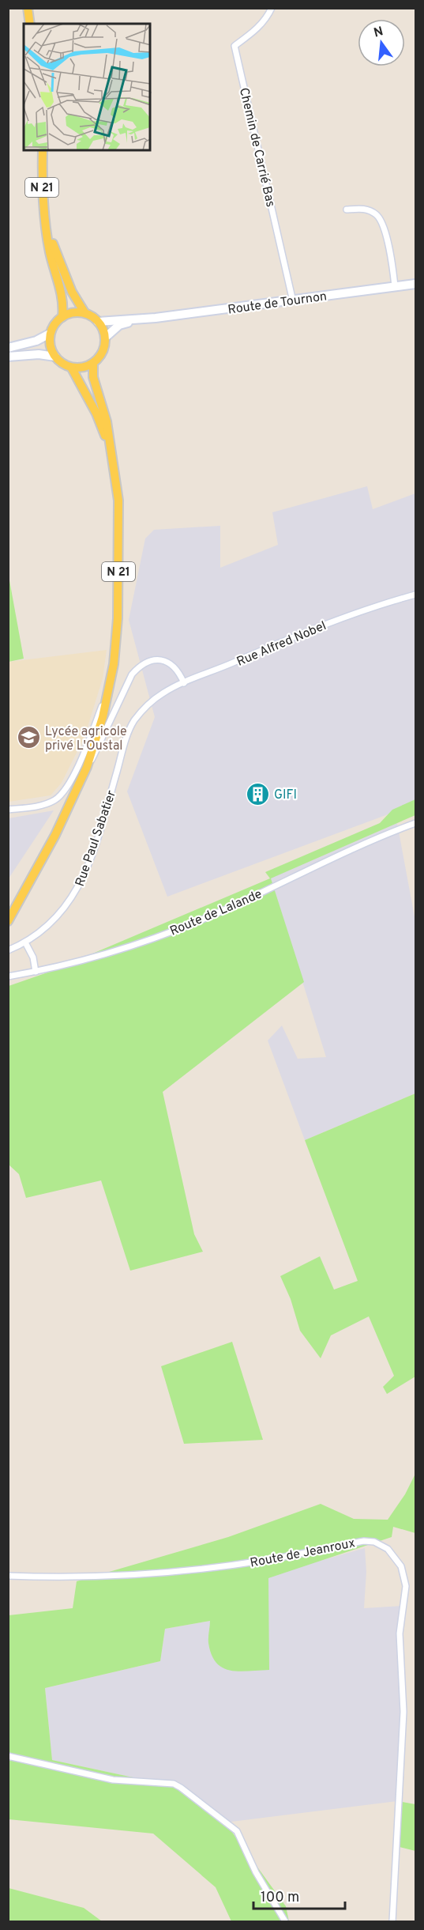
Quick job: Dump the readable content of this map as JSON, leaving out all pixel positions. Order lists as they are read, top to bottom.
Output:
{
  "streets": {
    "main road": ["N 21", "Route de Tournon"],
    "street": [
      "Chemin de Carrié Bas",
      "Rue Alfred Nobel",
      "Rue Paul Sabatier",
      "Route de Lalande",
      "Route de Jeanroux"
    ]
  },
  "crossings": [
    ["Chemin de Carrié Bas", "Route de Tournon"],
    ["Rue Alfred Nobel", "Rue Paul Sabatier"]
  ],
  "places": {
    "school or university": ["Lycée agricole privé L'Oustal"],
    "building": ["GIFI"]
  },
  "scale_bar": "100 m",
  "north": "top"
}
